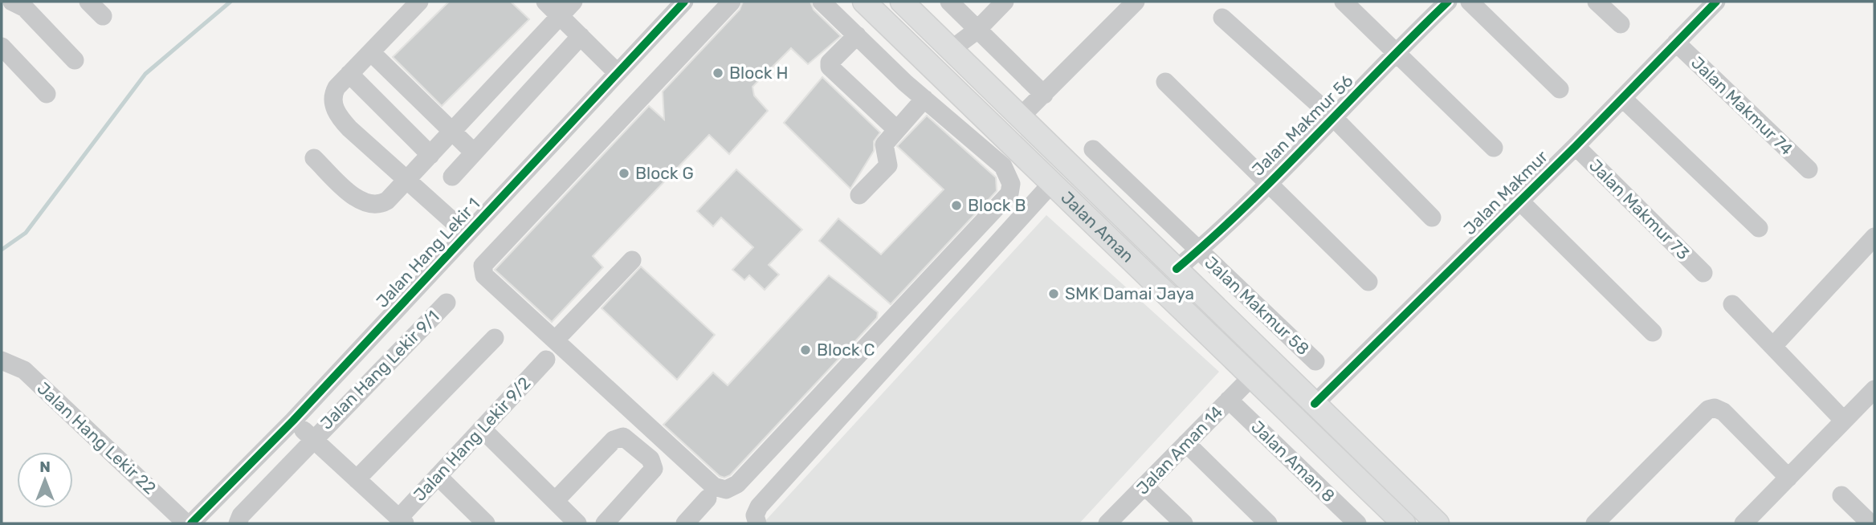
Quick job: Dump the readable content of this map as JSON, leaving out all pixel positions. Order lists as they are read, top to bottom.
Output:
{
  "streets": {
    "main road": ["Jalan Aman"],
    "street": [
      "Jalan Makmur 74",
      "Jalan Makmur 56",
      "Jalan Makmur",
      "Jalan Makmur 73",
      "Jalan Hang Lekir 1",
      "Jalan Makmur 58",
      "Jalan Hang Lekir 9/1",
      "Jalan Hang Lekir 22",
      "Jalan Hang Lekir 9/2",
      "Jalan Aman 14",
      "Jalan Aman 8"
    ]
  },
  "crossings": [
    ["Jalan Makmur 74", "Jalan Makmur"],
    ["Jalan Makmur 56", "Jalan Aman"],
    ["Jalan Makmur 56", "Jalan Makmur 58"],
    ["Jalan Makmur", "Jalan Makmur 73"],
    ["Jalan Makmur", "Jalan Aman"],
    ["Jalan Aman", "Jalan Aman 14"],
    ["Jalan Aman 14", "Jalan Aman 8"]
  ],
  "places": [
    "Block H",
    "Block G",
    "Block B",
    "SMK Damai Jaya",
    "Block C"
  ],
  "north": "top"
}
